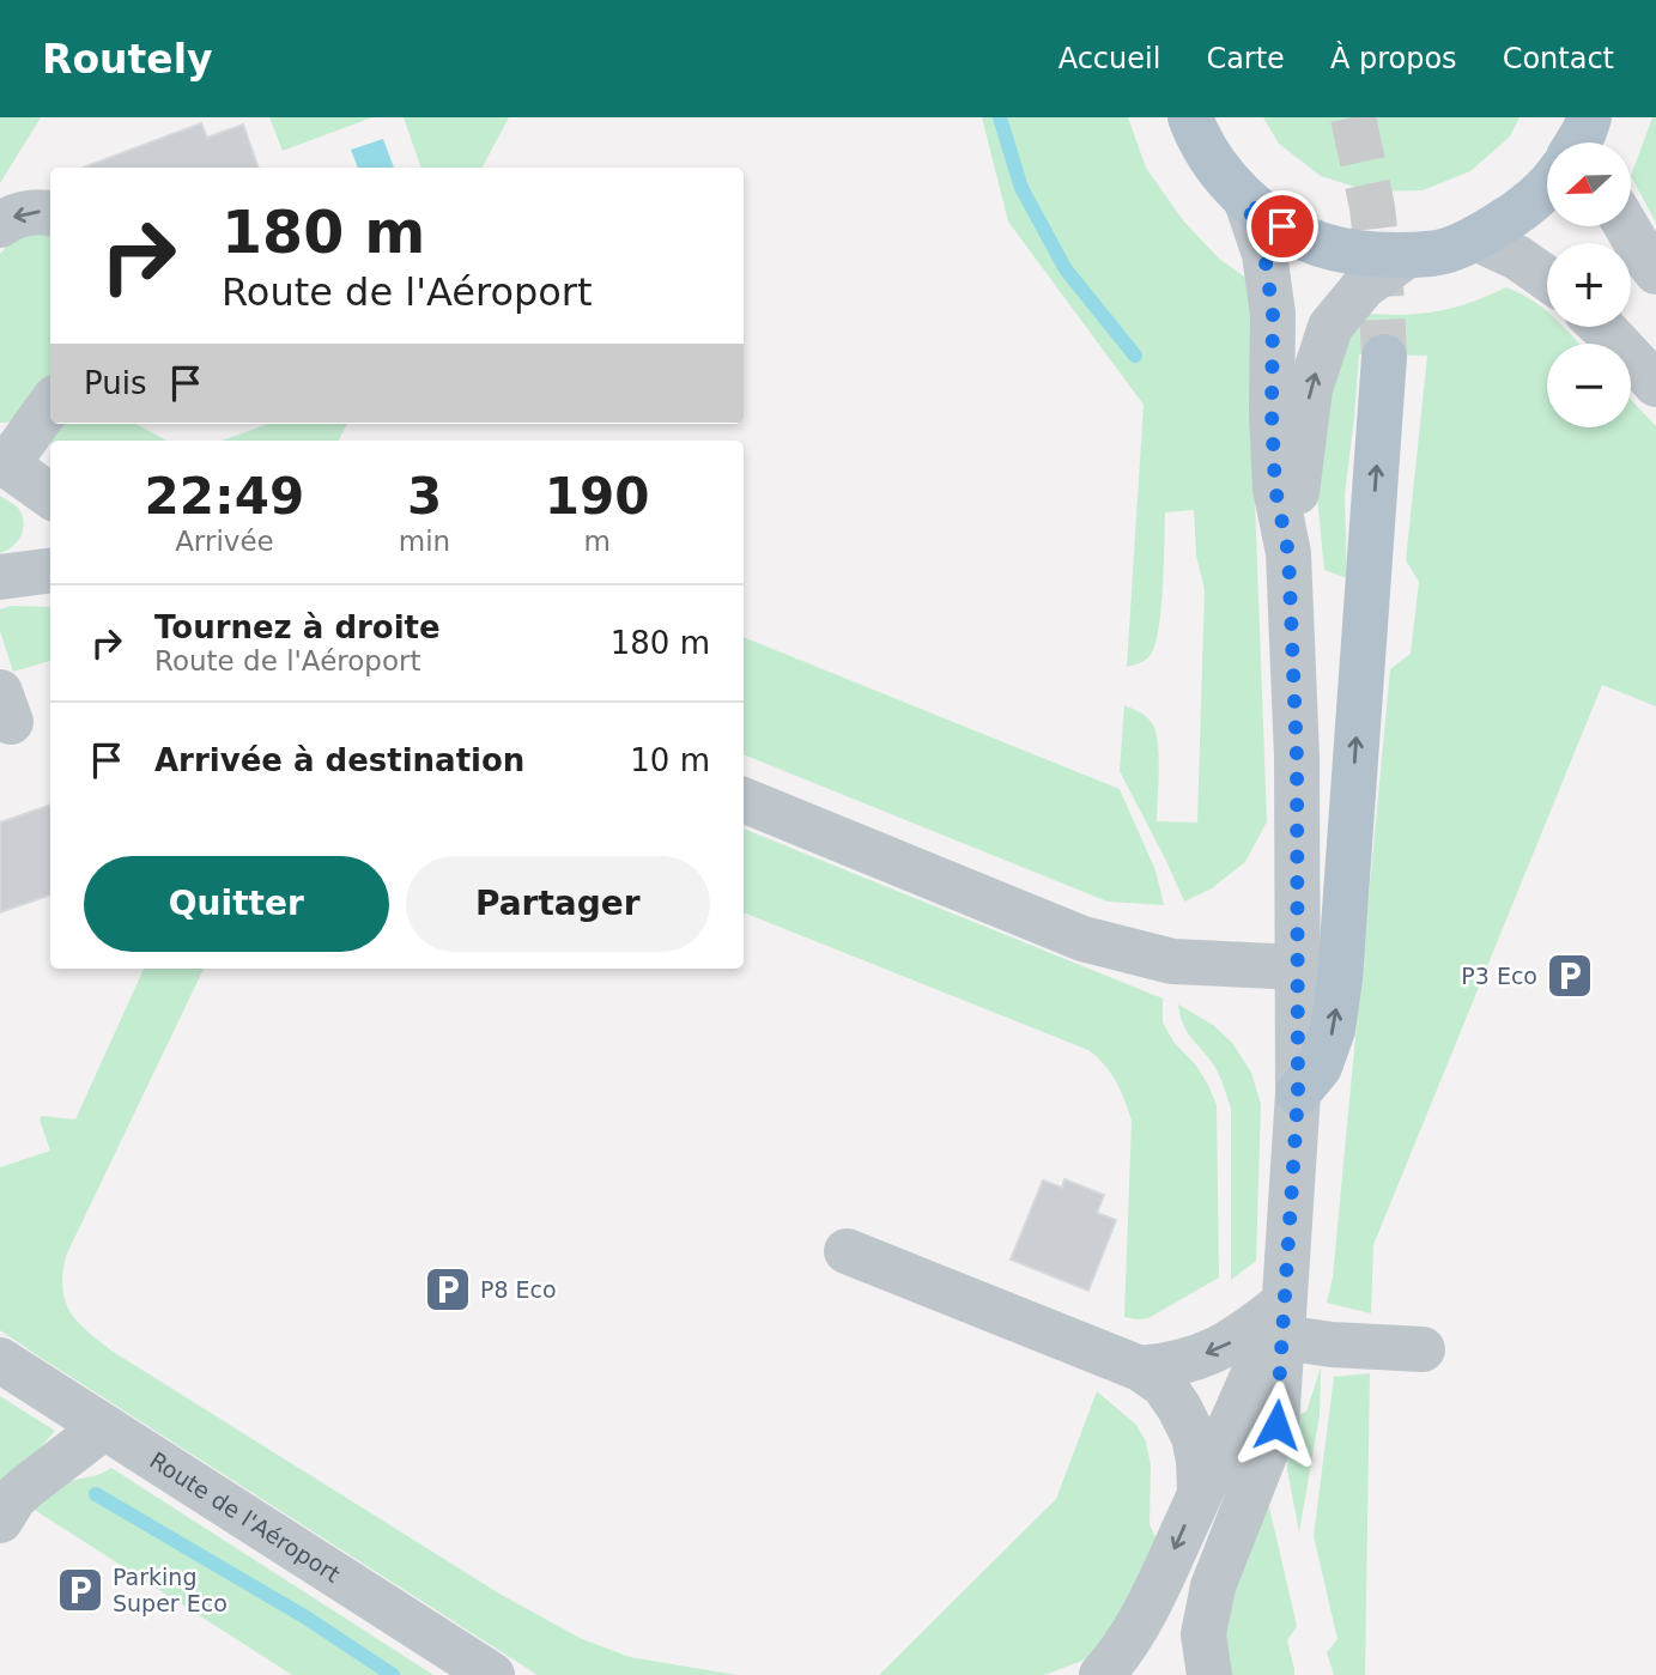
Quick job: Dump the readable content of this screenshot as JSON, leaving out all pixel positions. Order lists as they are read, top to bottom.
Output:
{
  "streets": {
    "street": ["Route de l'Aéroport"]
  },
  "places": {
    "parking": ["P3 Eco", "P8 Eco", "Parking Super Eco"]
  },
  "north": "left",
  "page": {
    "header": "Routely",
    "nav": [
      "Accueil",
      "Carte",
      "À propos",
      "Contact"
    ],
    "map_buttons": ["+", "−"],
    "turn": ["180 m", "Route de l'Aéroport"],
    "then": "Puis",
    "eta": [
      "22:49",
      "Arrivée",
      "3",
      "min",
      "190",
      "m"
    ],
    "list": [
      {
        "name": "Tournez à droite",
        "note": "Route de l'Aéroport",
        "value": "180 m"
      },
      {
        "name": "Arrivée à destination",
        "value": "10 m"
      }
    ],
    "buttons": ["Quitter", "Partager"]
  }
}
